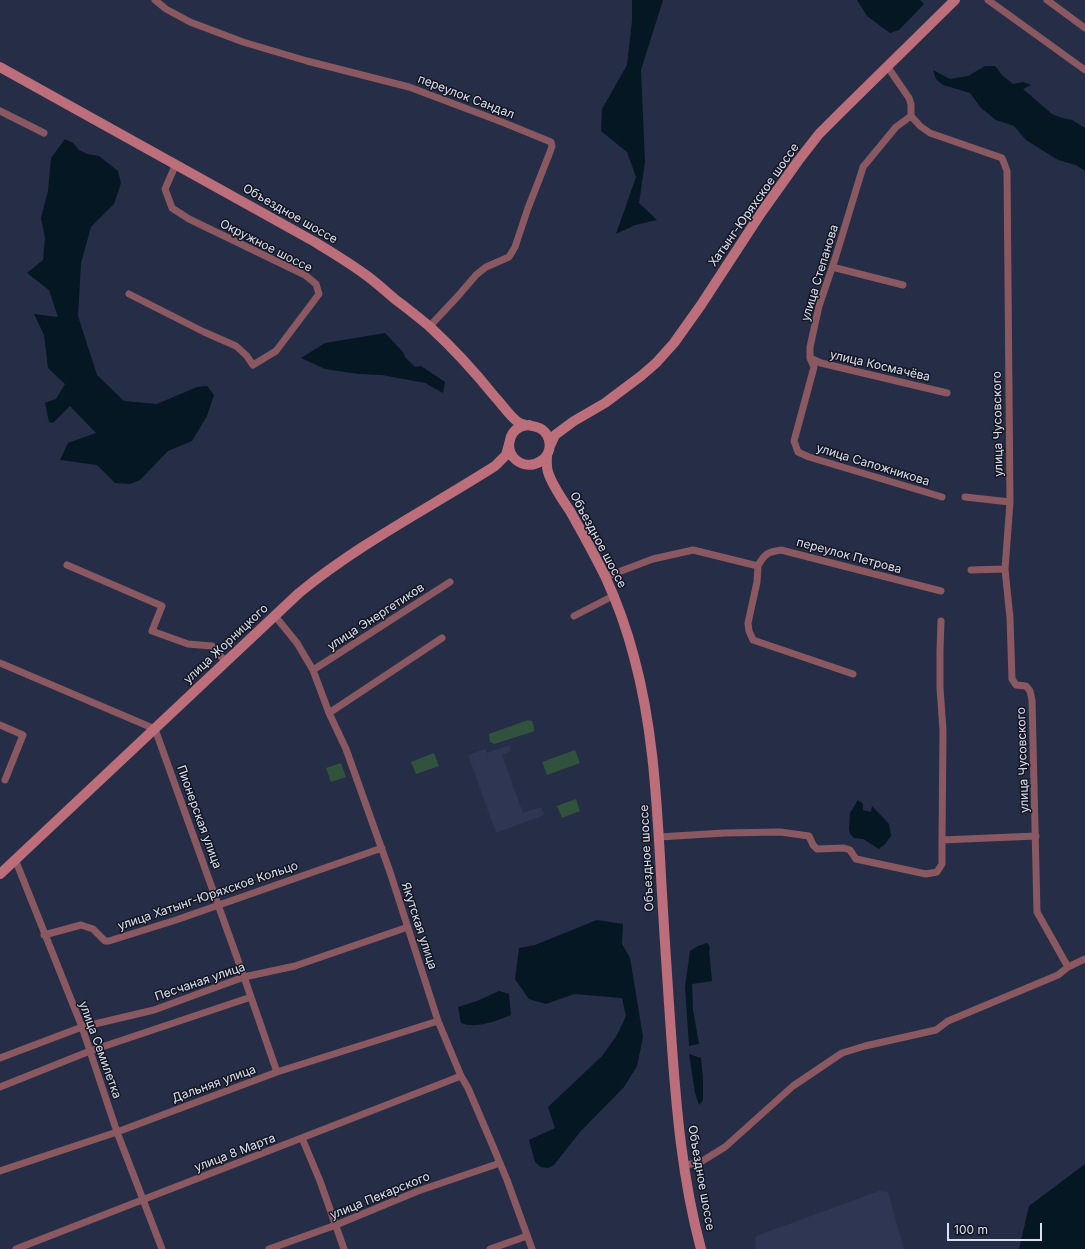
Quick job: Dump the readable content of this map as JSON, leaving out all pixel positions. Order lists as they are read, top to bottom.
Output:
{
  "streets": {
    "main road": ["Хатынг-Юряхское шоссе", "Объездное шоссе", "улица Жорницкого"],
    "street": [
      "переулок Сандал",
      "Окружное шоссе",
      "улица Степанова",
      "улица Космачёва",
      "улица Чусовского",
      "улица Сапожникова",
      "переулок Петрова",
      "улица Энергетиков",
      "Пионерская улица",
      "улица Хатынг-Юряхское Кольцо",
      "Якутская улица",
      "Песчаная улица",
      "улица Семилетка",
      "Дальняя улица",
      "улица 8 Марта",
      "улица Пекарского"
    ]
  },
  "crossings": [
    ["переулок Сандал", "Объездное шоссе"],
    ["Хатынг-Юряхское шоссе", "Объездное шоссе"],
    ["Хатынг-Юряхское шоссе", "улица Жорницкого"],
    ["Объездное шоссе", "Окружное шоссе"],
    ["Объездное шоссе", "улица Жорницкого"],
    ["улица Степанова", "улица Космачёва"],
    ["улица Степанова", "улица Чусовского"],
    ["улица Степанова", "улица Сапожникова"],
    ["улица Энергетиков", "Якутская улица"],
    ["улица Жорницкого", "Пионерская улица"],
    ["улица Жорницкого", "Якутская улица"],
    ["улица Жорницкого", "улица Семилетка"],
    ["Пионерская улица", "улица Хатынг-Юряхское Кольцо"],
    ["Пионерская улица", "Песчаная улица"],
    ["Пионерская улица", "Дальняя улица"],
    ["улица Хатынг-Юряхское Кольцо", "Якутская улица"],
    ["улица Хатынг-Юряхское Кольцо", "улица Семилетка"],
    ["Якутская улица", "Песчаная улица"],
    ["Якутская улица", "Дальняя улица"],
    ["Якутская улица", "улица 8 Марта"],
    ["Якутская улица", "улица Пекарского"],
    ["Песчаная улица", "улица Семилетка"],
    ["улица Семилетка", "Дальняя улица"],
    ["улица Семилетка", "улица 8 Марта"]
  ],
  "scale_bar": "100 m"
}
